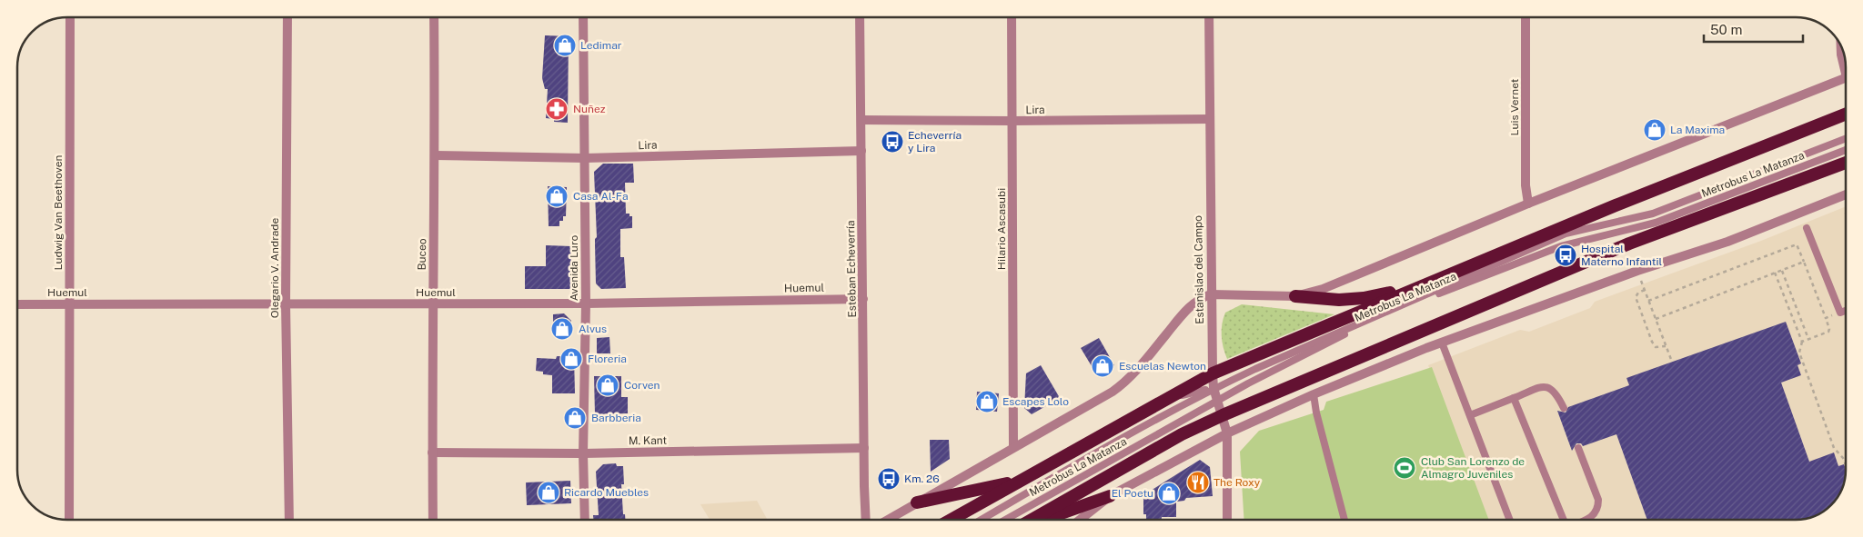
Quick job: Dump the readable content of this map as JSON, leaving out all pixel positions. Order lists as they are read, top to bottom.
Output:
{
  "streets": {
    "street": [
      "Luis Vernet",
      "Lira",
      "Ludwig Van Beethoven",
      "Hilario Ascasubi",
      "Buceo",
      "Olegario V. Andrade",
      "Avenida Luro",
      "Esteban Echeverría",
      "Estanislao del Campo",
      "Huemul",
      "M. Kant"
    ],
    "lane": ["Metrobus La Matanza"]
  },
  "crossings": [
    ["Lira", "Hilario Ascasubi"],
    ["Lira", "Buceo"],
    ["Lira", "Avenida Luro"],
    ["Lira", "Esteban Echeverría"],
    ["Lira", "Estanislao del Campo"],
    ["Metrobus La Matanza", "Estanislao del Campo"],
    ["Ludwig Van Beethoven", "Huemul"],
    ["Buceo", "Huemul"],
    ["Buceo", "M. Kant"],
    ["Olegario V. Andrade", "Huemul"],
    ["Avenida Luro", "Huemul"],
    ["Avenida Luro", "M. Kant"],
    ["Esteban Echeverría", "Huemul"],
    ["Esteban Echeverría", "M. Kant"]
  ],
  "places": {
    "shop": [
      "Ledimar",
      "La Maxima",
      "Casa Al-Fa",
      "Alvus",
      "Floreria",
      "Escuelas Newton",
      "Corven",
      "Escapes Lolo",
      "Barbberia",
      "Ricardo Muebles",
      "El Poetu"
    ],
    "pharmacy": ["Nuñez"],
    "bus stop": ["Echeverría y Lira", "Hospital Materno Infantil", "Km. 26"],
    "sports": ["Club San Lorenzo de Almagro Juveniles"],
    "restaurant": ["The Roxy"]
  },
  "scale_bar": "50 m"
}
